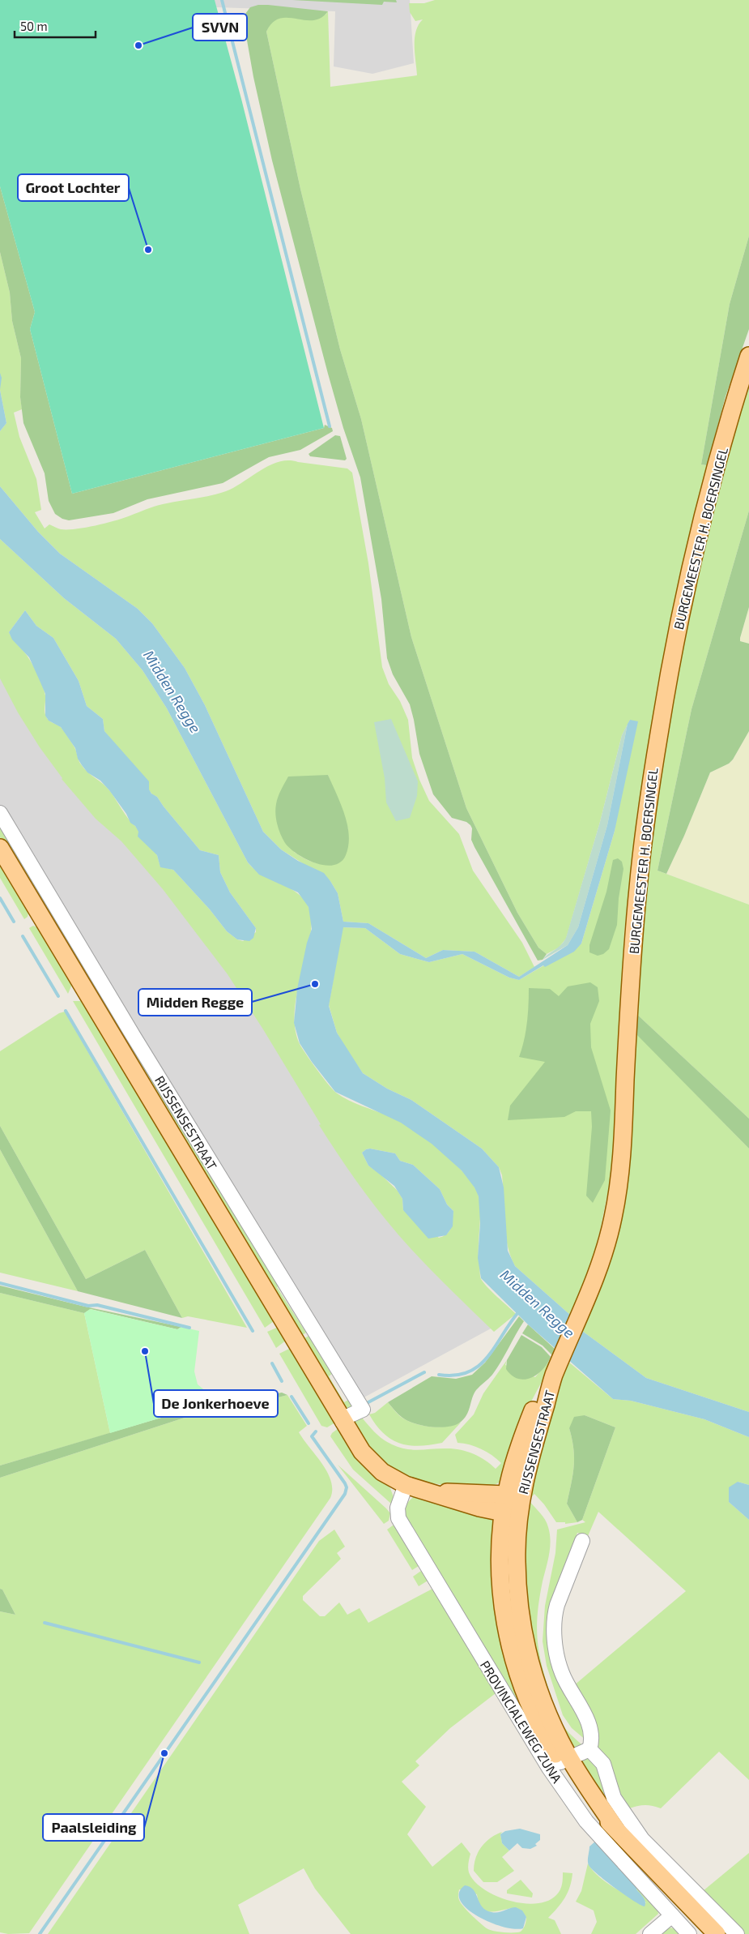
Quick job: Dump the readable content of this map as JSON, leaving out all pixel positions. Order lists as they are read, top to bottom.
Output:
{
  "streets": {
    "main road": ["BURGEMEESTER H. BOERSINGEL", "RIJSSENSESTRAAT", "PROVINCIALEWEG ZUNA"]
  },
  "crossings": [
    ["BURGEMEESTER H. BOERSINGEL", "RIJSSENSESTRAAT"],
    ["RIJSSENSESTRAAT", "PROVINCIALEWEG ZUNA"]
  ],
  "water": ["Midden Regge"],
  "places": [
    "SVVN",
    "Groot Lochter",
    "Midden Regge",
    "De Jonkerhoeve",
    "Paalsleiding"
  ],
  "scale_bar": "50 m"
}
